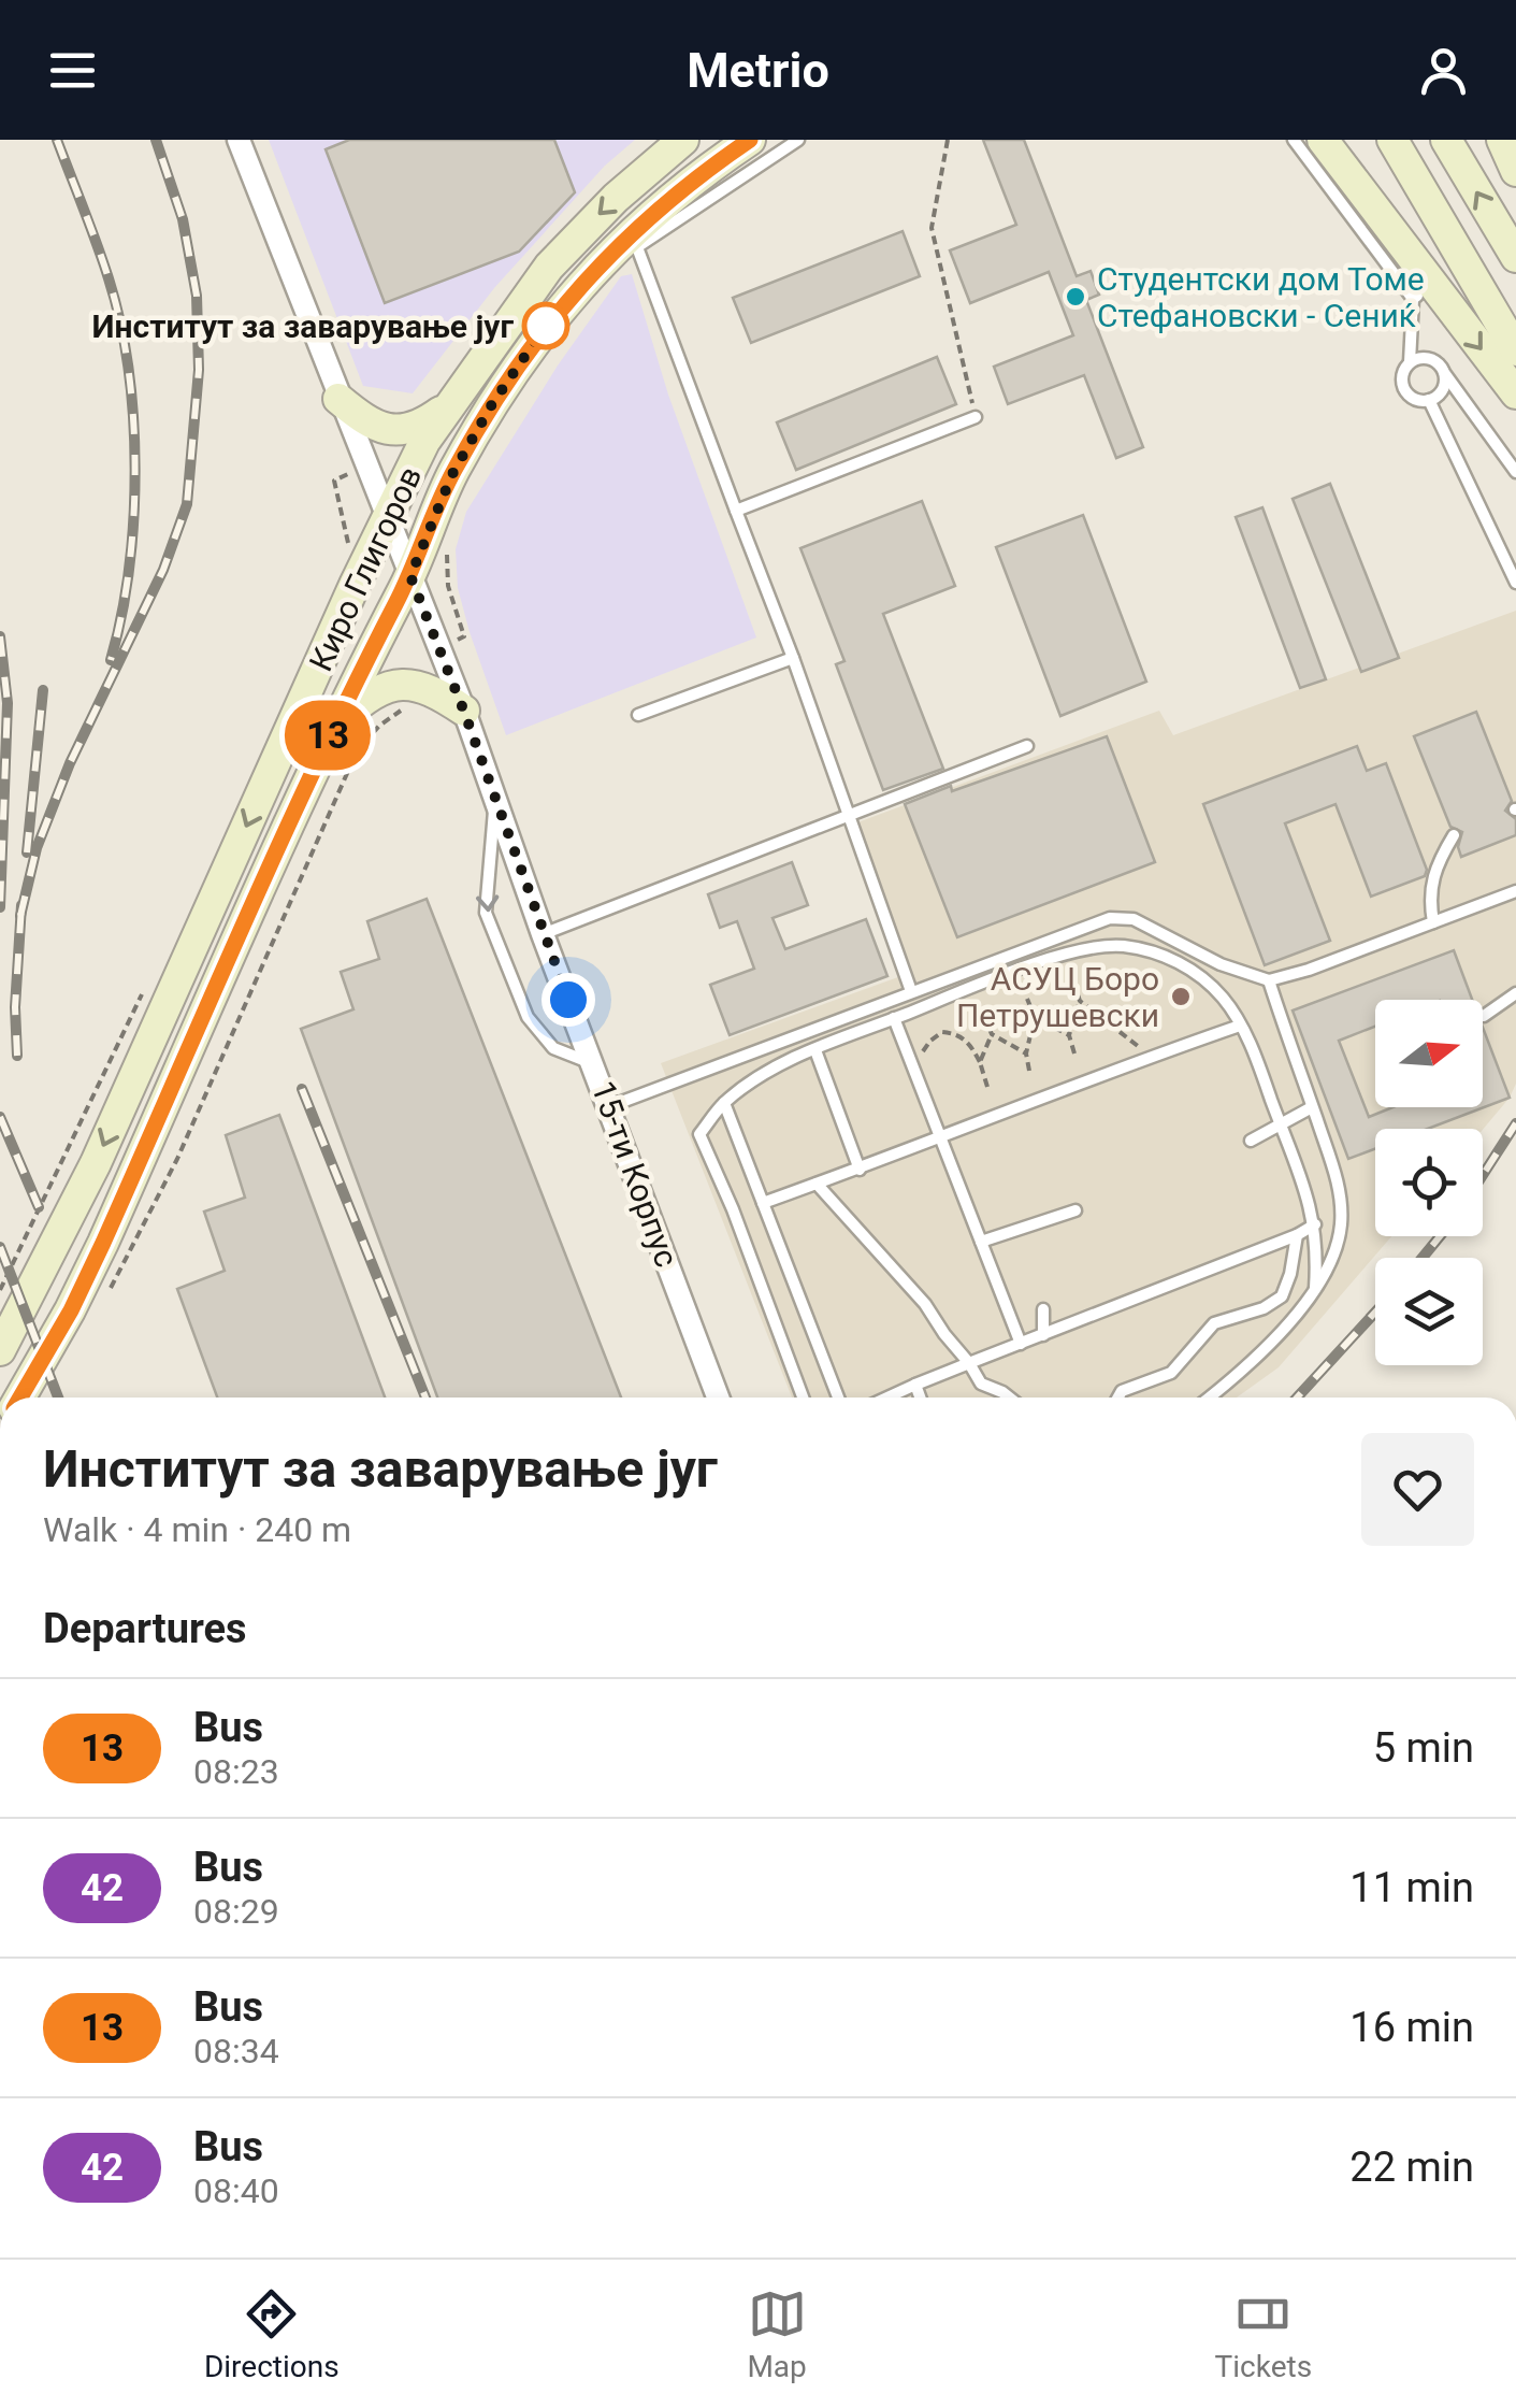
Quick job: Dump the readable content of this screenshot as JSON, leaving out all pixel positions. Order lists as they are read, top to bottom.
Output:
{
  "streets": {
    "street": ["Киро Глигоров", "15-ти Корпус"]
  },
  "crossings": [
    ["Киро Глигоров", "15-ти Корпус"]
  ],
  "places": ["Студентски дом Томе Стефановски - Сениќ", "Институт за заварување југ", "АСУЦ Боро Петрушевски"],
  "lines": ["bus line 13"],
  "north": "right",
  "page": {
    "header": "Metrio",
    "on_map": "13",
    "heading": [
      ["Институт за заварување југ", "Walk · 4 min · 240 m"],
      "Departures"
    ],
    "list": [
      {
        "mark": "13",
        "name": "Bus",
        "note": "08:23",
        "value": "5 min"
      },
      {
        "mark": "42",
        "name": "Bus",
        "note": "08:29",
        "value": "11 min"
      },
      {
        "mark": "13",
        "name": "Bus",
        "note": "08:34",
        "value": "16 min"
      },
      {
        "mark": "42",
        "name": "Bus",
        "note": "08:40",
        "value": "22 min"
      }
    ],
    "tabs": ["Directions", "Map", "Tickets"]
  }
}
